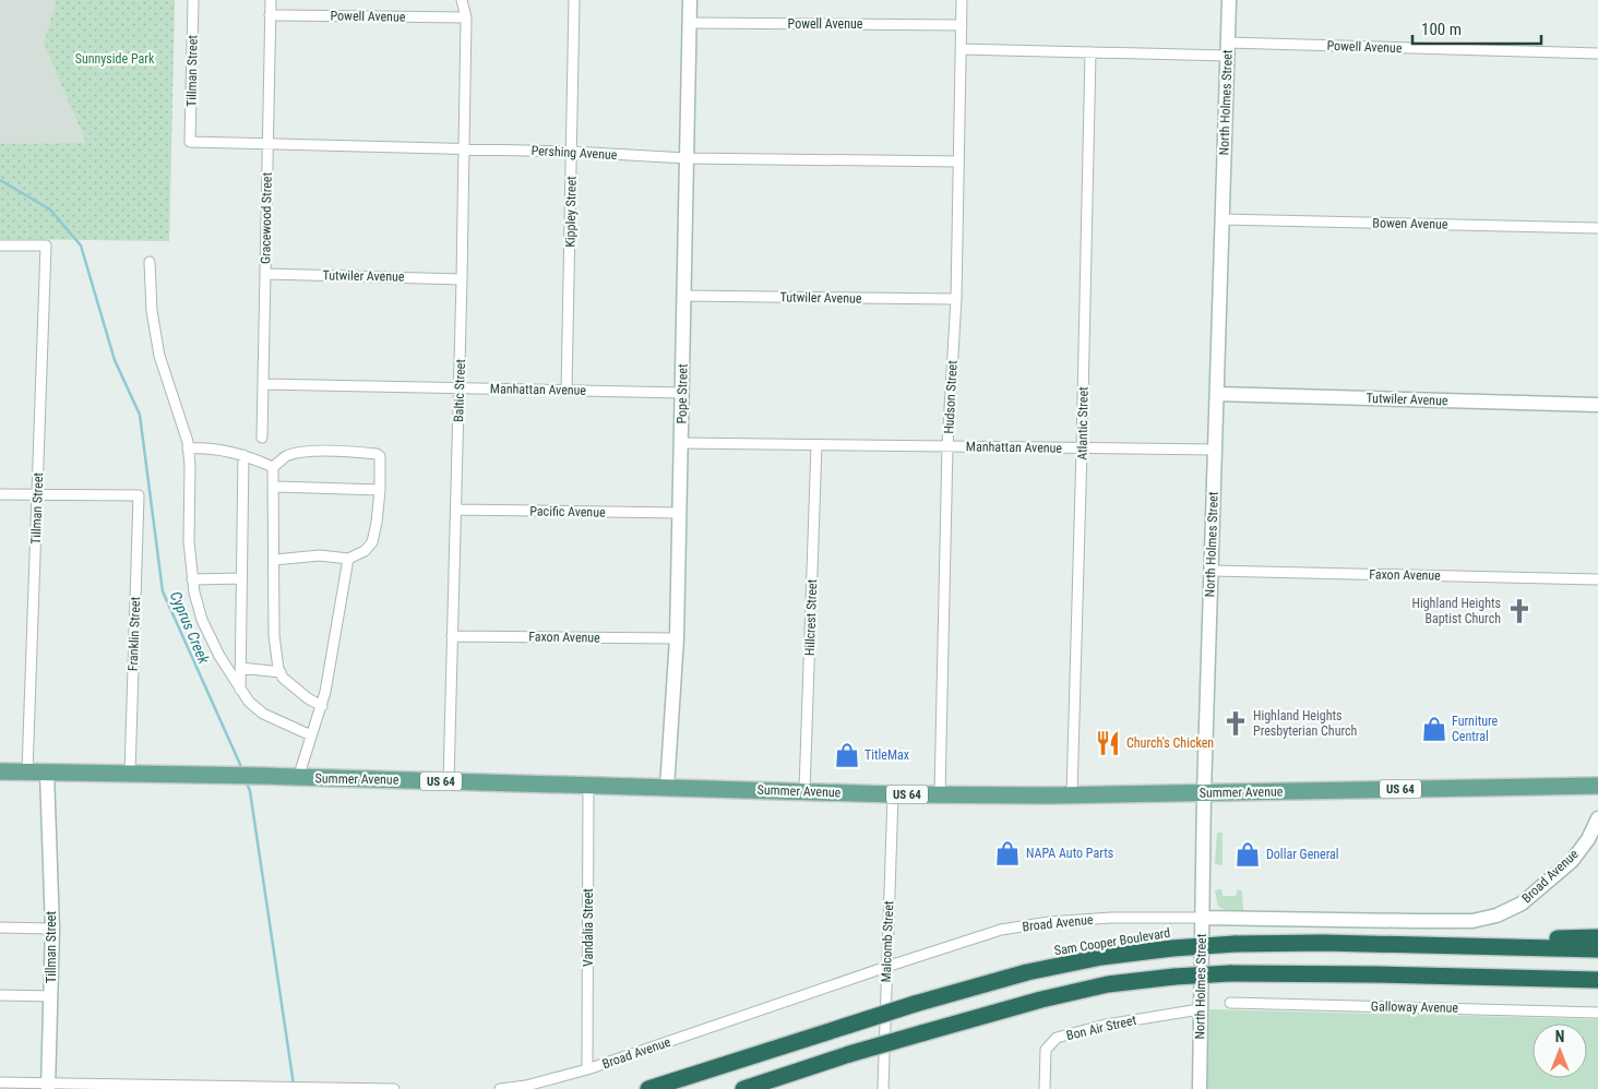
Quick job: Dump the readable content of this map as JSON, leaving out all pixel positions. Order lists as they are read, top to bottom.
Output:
{
  "streets": {
    "highway": ["Sam Cooper Boulevard"],
    "main road": ["Summer Avenue", "US 64"],
    "street": [
      "Powell Avenue",
      "Tillman Street",
      "North Holmes Street",
      "Pershing Avenue",
      "Kippley Street",
      "Gracewood Street",
      "Bowen Avenue",
      "Tutwiler Avenue",
      "Manhattan Avenue",
      "Baltic Street",
      "Pope Street",
      "Hudson Street",
      "Atlantic Street",
      "Pacific Avenue",
      "Faxon Avenue",
      "Hillcrest Street",
      "Franklin Street",
      "Broad Avenue",
      "Vandalia Street",
      "Malcomb Street",
      "Galloway Avenue",
      "Bon Air Street"
    ]
  },
  "crossings": [
    ["Powell Avenue", "North Holmes Street"],
    ["Powell Avenue", "Gracewood Street"],
    ["Powell Avenue", "Baltic Street"],
    ["Powell Avenue", "Pope Street"],
    ["Powell Avenue", "Hudson Street"],
    ["Powell Avenue", "Atlantic Street"],
    ["Tillman Street", "Pershing Avenue"],
    ["Tillman Street", "Franklin Street"],
    ["Tillman Street", "Summer Avenue"],
    ["North Holmes Street", "Bowen Avenue"],
    ["North Holmes Street", "Tutwiler Avenue"],
    ["North Holmes Street", "Manhattan Avenue"],
    ["North Holmes Street", "Faxon Avenue"],
    ["North Holmes Street", "Summer Avenue"],
    ["North Holmes Street", "Broad Avenue"],
    ["North Holmes Street", "Bon Air Street"],
    ["Pershing Avenue", "Kippley Street"],
    ["Pershing Avenue", "Gracewood Street"],
    ["Pershing Avenue", "Baltic Street"],
    ["Pershing Avenue", "Pope Street"],
    ["Pershing Avenue", "Hudson Street"],
    ["Kippley Street", "Manhattan Avenue"],
    ["Gracewood Street", "Tutwiler Avenue"],
    ["Gracewood Street", "Manhattan Avenue"],
    ["Tutwiler Avenue", "Baltic Street"],
    ["Tutwiler Avenue", "Pope Street"],
    ["Tutwiler Avenue", "Hudson Street"],
    ["Manhattan Avenue", "Baltic Street"],
    ["Manhattan Avenue", "Pope Street"],
    ["Manhattan Avenue", "Hudson Street"],
    ["Manhattan Avenue", "Atlantic Street"],
    ["Manhattan Avenue", "Hillcrest Street"],
    ["Baltic Street", "Pacific Avenue"],
    ["Baltic Street", "Faxon Avenue"],
    ["Baltic Street", "Summer Avenue"],
    ["Pope Street", "Pacific Avenue"],
    ["Pope Street", "Faxon Avenue"],
    ["Pope Street", "Summer Avenue"],
    ["Hudson Street", "Summer Avenue"],
    ["Atlantic Street", "Summer Avenue"],
    ["Hillcrest Street", "Summer Avenue"],
    ["Franklin Street", "Summer Avenue"],
    ["Summer Avenue", "Vandalia Street"],
    ["Summer Avenue", "Malcomb Street"],
    ["Broad Avenue", "Vandalia Street"],
    ["Broad Avenue", "Malcomb Street"]
  ],
  "water": ["Cyprus Creek"],
  "parks": ["Sunnyside Park"],
  "places": {
    "church": ["Highland Heights Baptist Church", "Highland Heights Presbyterian Church"],
    "shop": [
      "Furniture Central",
      "TitleMax",
      "NAPA Auto Parts",
      "Dollar General"
    ],
    "restaurant": ["Church's Chicken"]
  },
  "scale_bar": "100 m",
  "north": "top"
}
